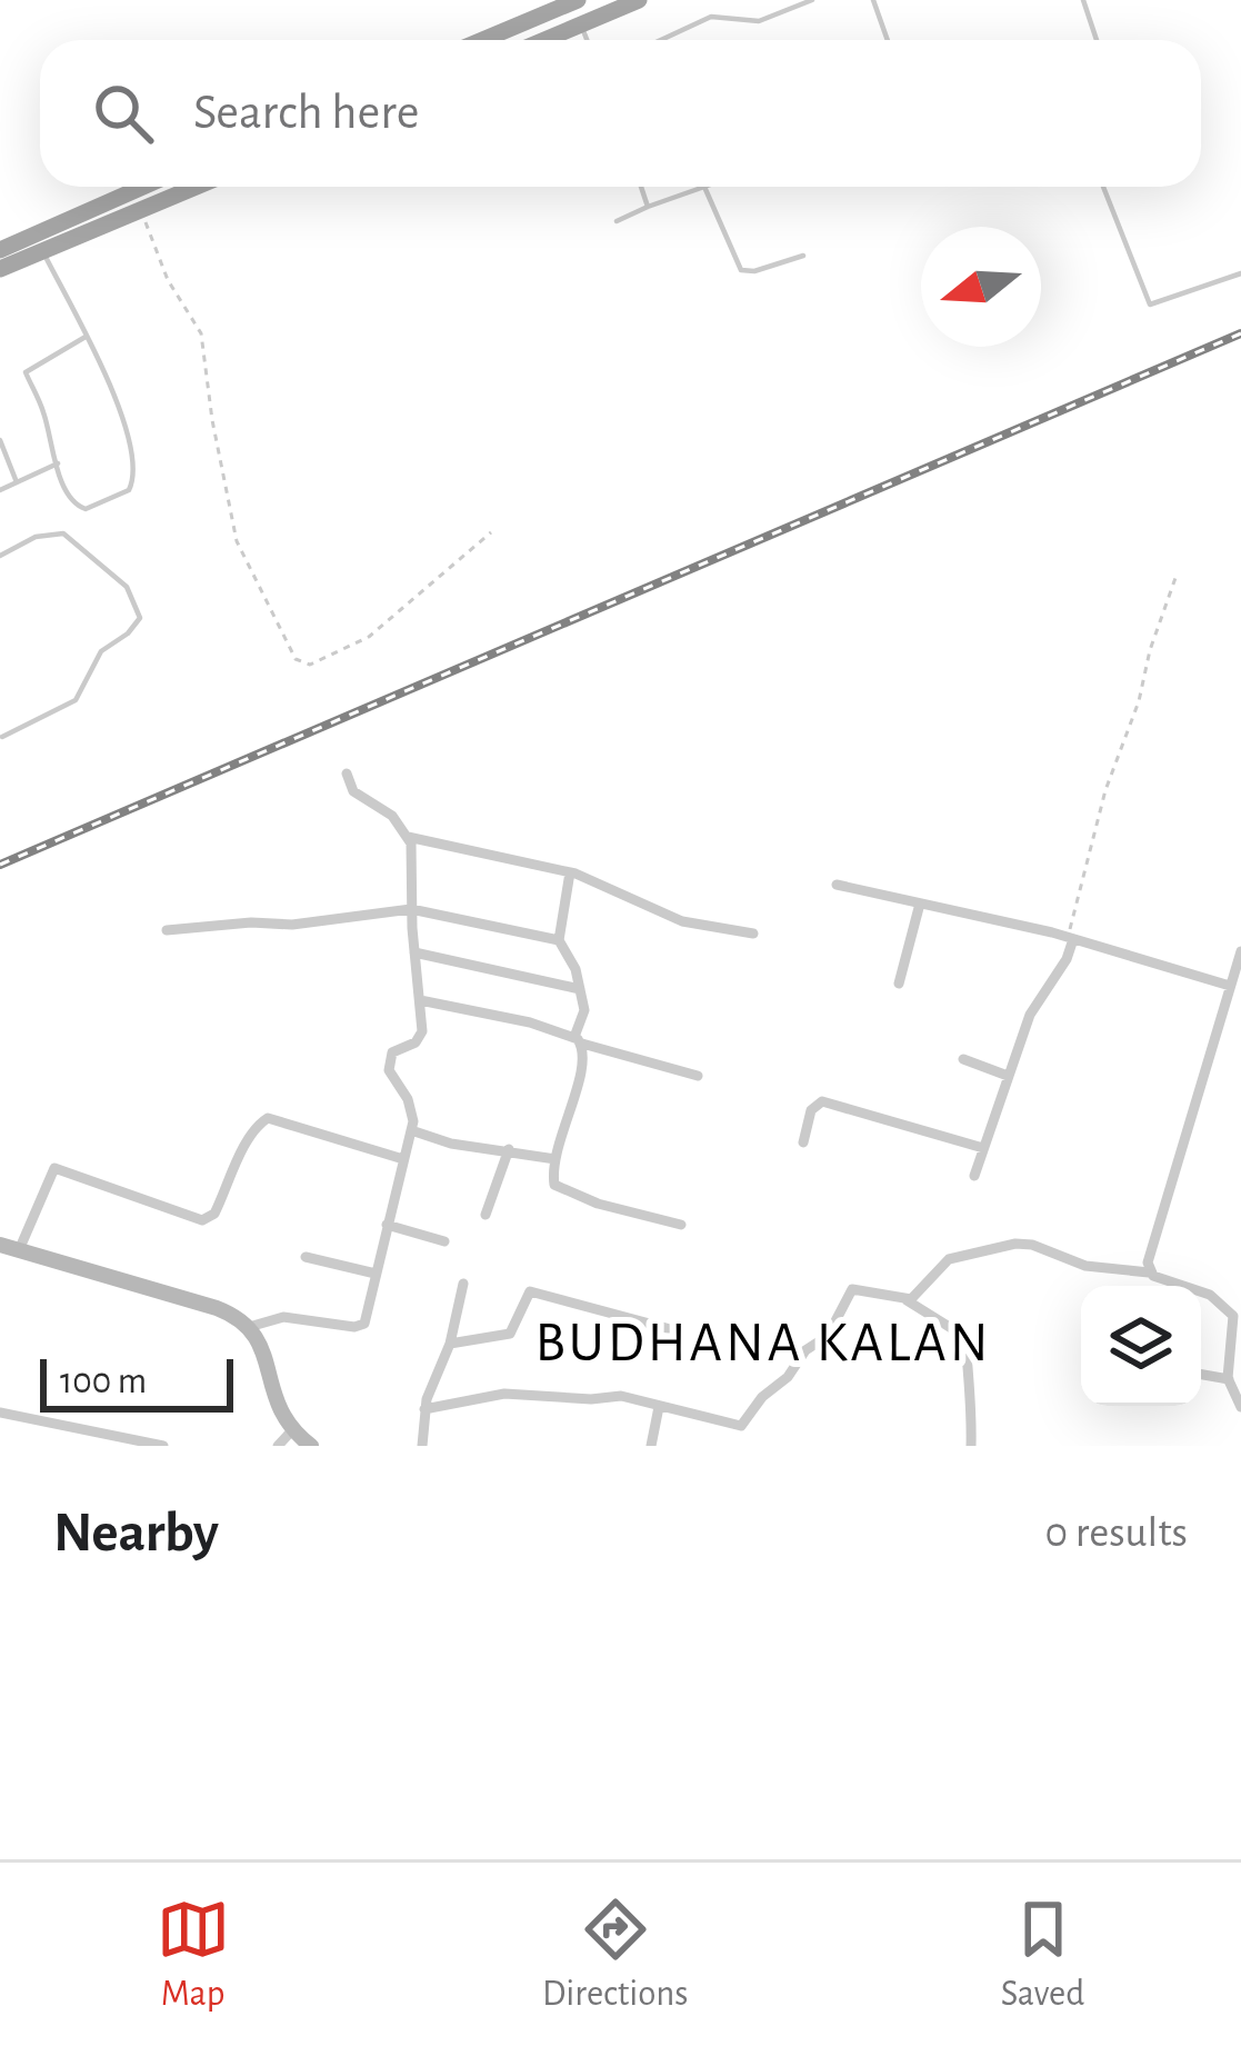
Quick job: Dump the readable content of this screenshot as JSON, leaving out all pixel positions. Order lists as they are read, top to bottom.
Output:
{
  "districts": ["BUDHANA KALAN"],
  "scale_bar": "100 m",
  "north": "left",
  "page": {
    "search": "Search here",
    "scale": "100 m",
    "heading": ["Nearby", "0 results"],
    "nav": ["Map", "Directions", "Saved"]
  }
}
